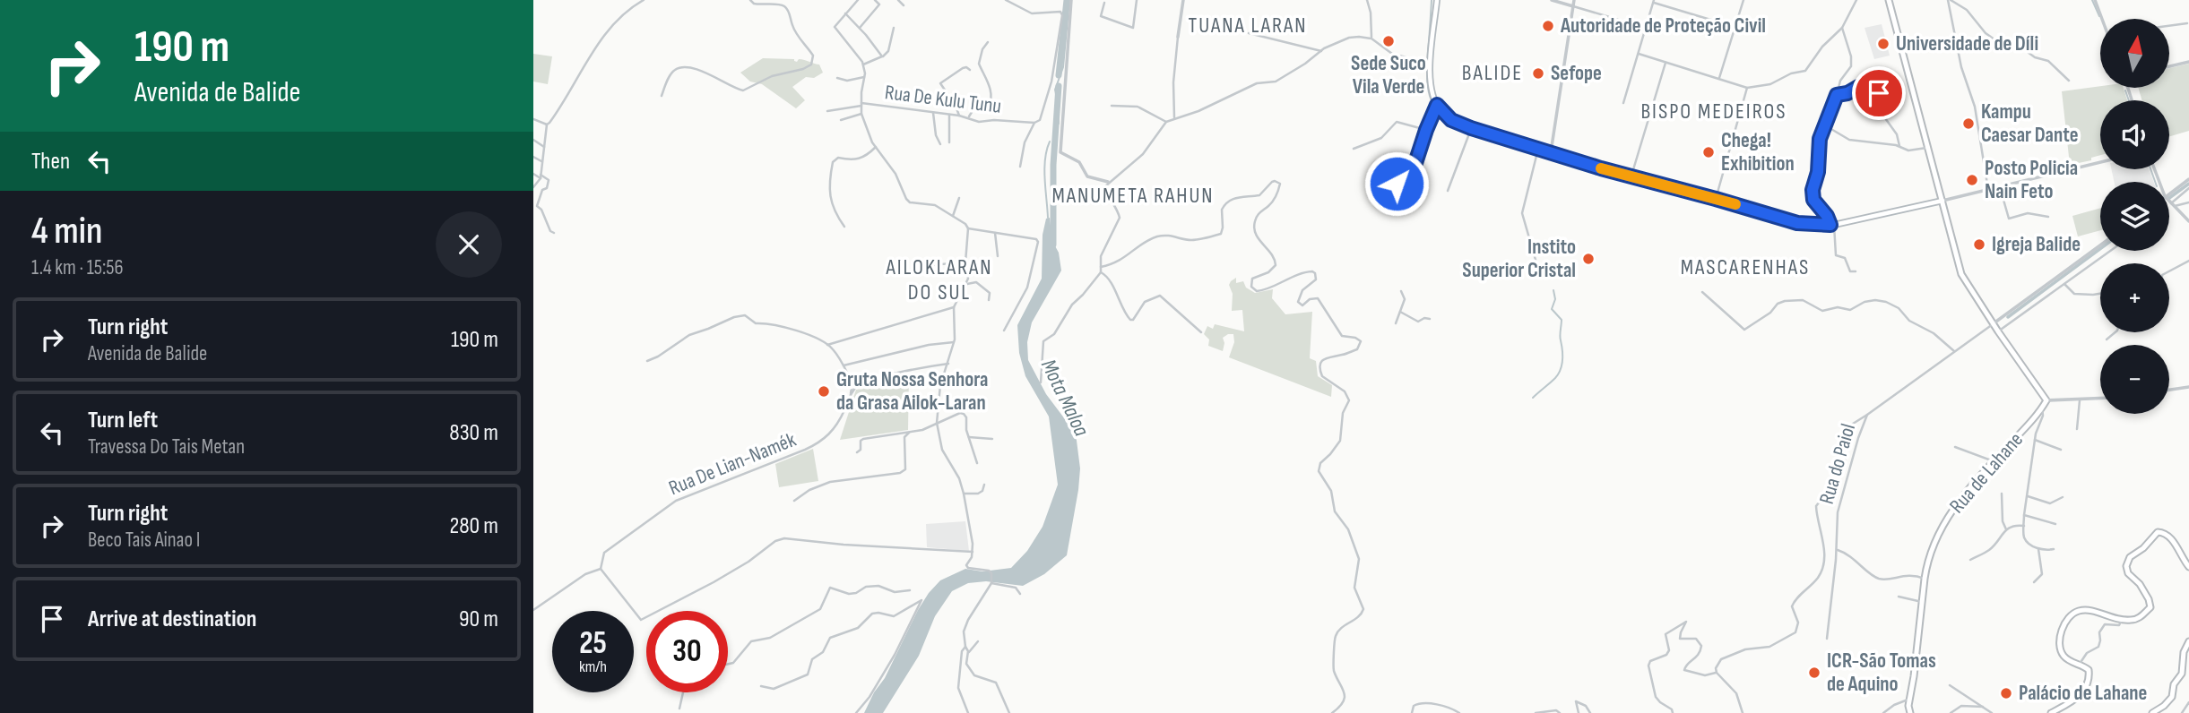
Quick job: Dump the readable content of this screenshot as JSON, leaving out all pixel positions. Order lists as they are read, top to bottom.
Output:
{
  "streets": {
    "main road": ["Rua de Lahane"],
    "street": ["Rua De Kulu Tunu", "Rua De Lian-Namék", "Rua do Paiol"]
  },
  "districts": [
    "TUANA LARAN",
    "BALIDE",
    "BISPO MEDEIROS",
    "MANUMETA RAHUN",
    "AILOKLARAN DO SUL",
    "MASCARENHAS"
  ],
  "water": ["Mota Maloa"],
  "places": [
    "Autoridade de Proteção Civil",
    "Sede Suco Vila Verde",
    "Universidade de Díli",
    "Sefope",
    "Kampu Caesar Dante",
    "Chega! Exhibition",
    "Posto Policia Nain Feto",
    "Igreja Balide",
    "Instito Superior Cristal",
    "Gruta Nossa Senhora da Grasa Ailok-Laran",
    "ICR-São Tomas de Aquino",
    "Palácio de Lahane"
  ],
  "north": "top",
  "page": {
    "turn": ["190 m", "Avenida de Balide"],
    "map_buttons": ["+", "−"],
    "then": "Then",
    "heading": ["4 min", "1.4 km · 15:56"],
    "list": [
      {
        "name": "Turn right",
        "note": "Avenida de Balide",
        "value": "190 m"
      },
      {
        "name": "Turn left",
        "note": "Travessa Do Tais Metan",
        "value": "830 m"
      },
      {
        "name": "Turn right",
        "note": "Beco Tais Ainao I",
        "value": "280 m"
      },
      {
        "name": "Arrive at destination",
        "value": "90 m"
      }
    ],
    "speed": "25 km/h",
    "limit": "30"
  }
}
